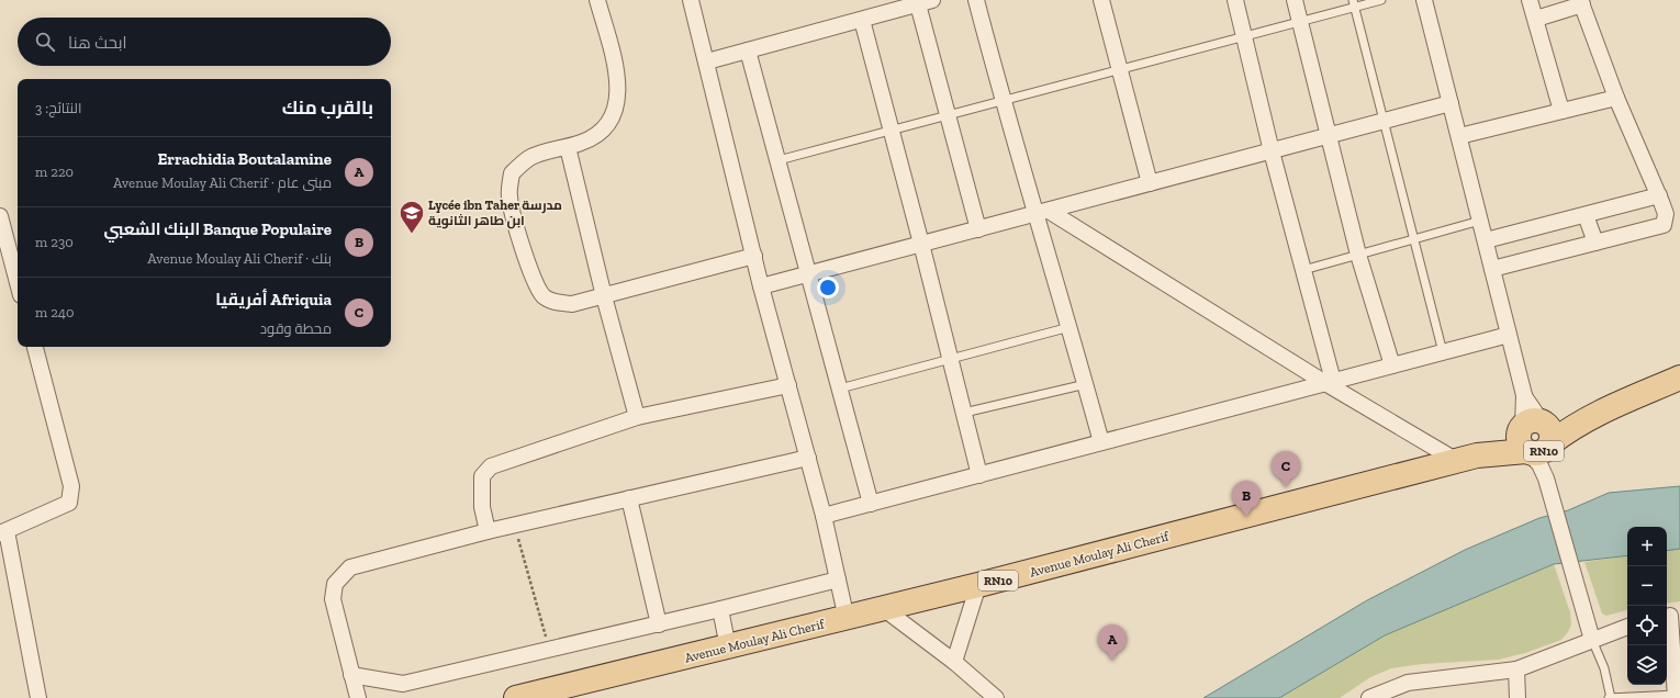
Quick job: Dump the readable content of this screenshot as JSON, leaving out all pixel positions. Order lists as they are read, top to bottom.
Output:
{
  "streets": {
    "main road": ["RN10", "Avenue Moulay Ali Cherif"]
  },
  "crossings": [
    ["RN10", "Avenue Moulay Ali Cherif"]
  ],
  "places": {
    "school or university": ["Lycée ibn Taher مدرسة ابن طاهر الثانوية"]
  },
  "page": {
    "search": "ابحث هنا",
    "heading": ["بالقرب منك", "النتائج: 3"],
    "list": [
      {
        "mark": "A",
        "name": "Errachidia Boutalamine",
        "note": "مبنى عام · Avenue Moulay Ali Cherif",
        "value": "220 m"
      },
      {
        "mark": "B",
        "name": "Banque Populaire البنك الشعبي",
        "note": "بنك · Avenue Moulay Ali Cherif",
        "value": "230 m"
      },
      {
        "mark": "C",
        "name": "Afriquia أفريقيا",
        "note": "محطة وقود",
        "value": "240 m"
      }
    ],
    "pins": ["C", "B", "A"],
    "map_buttons": ["+", "−"]
  }
}
